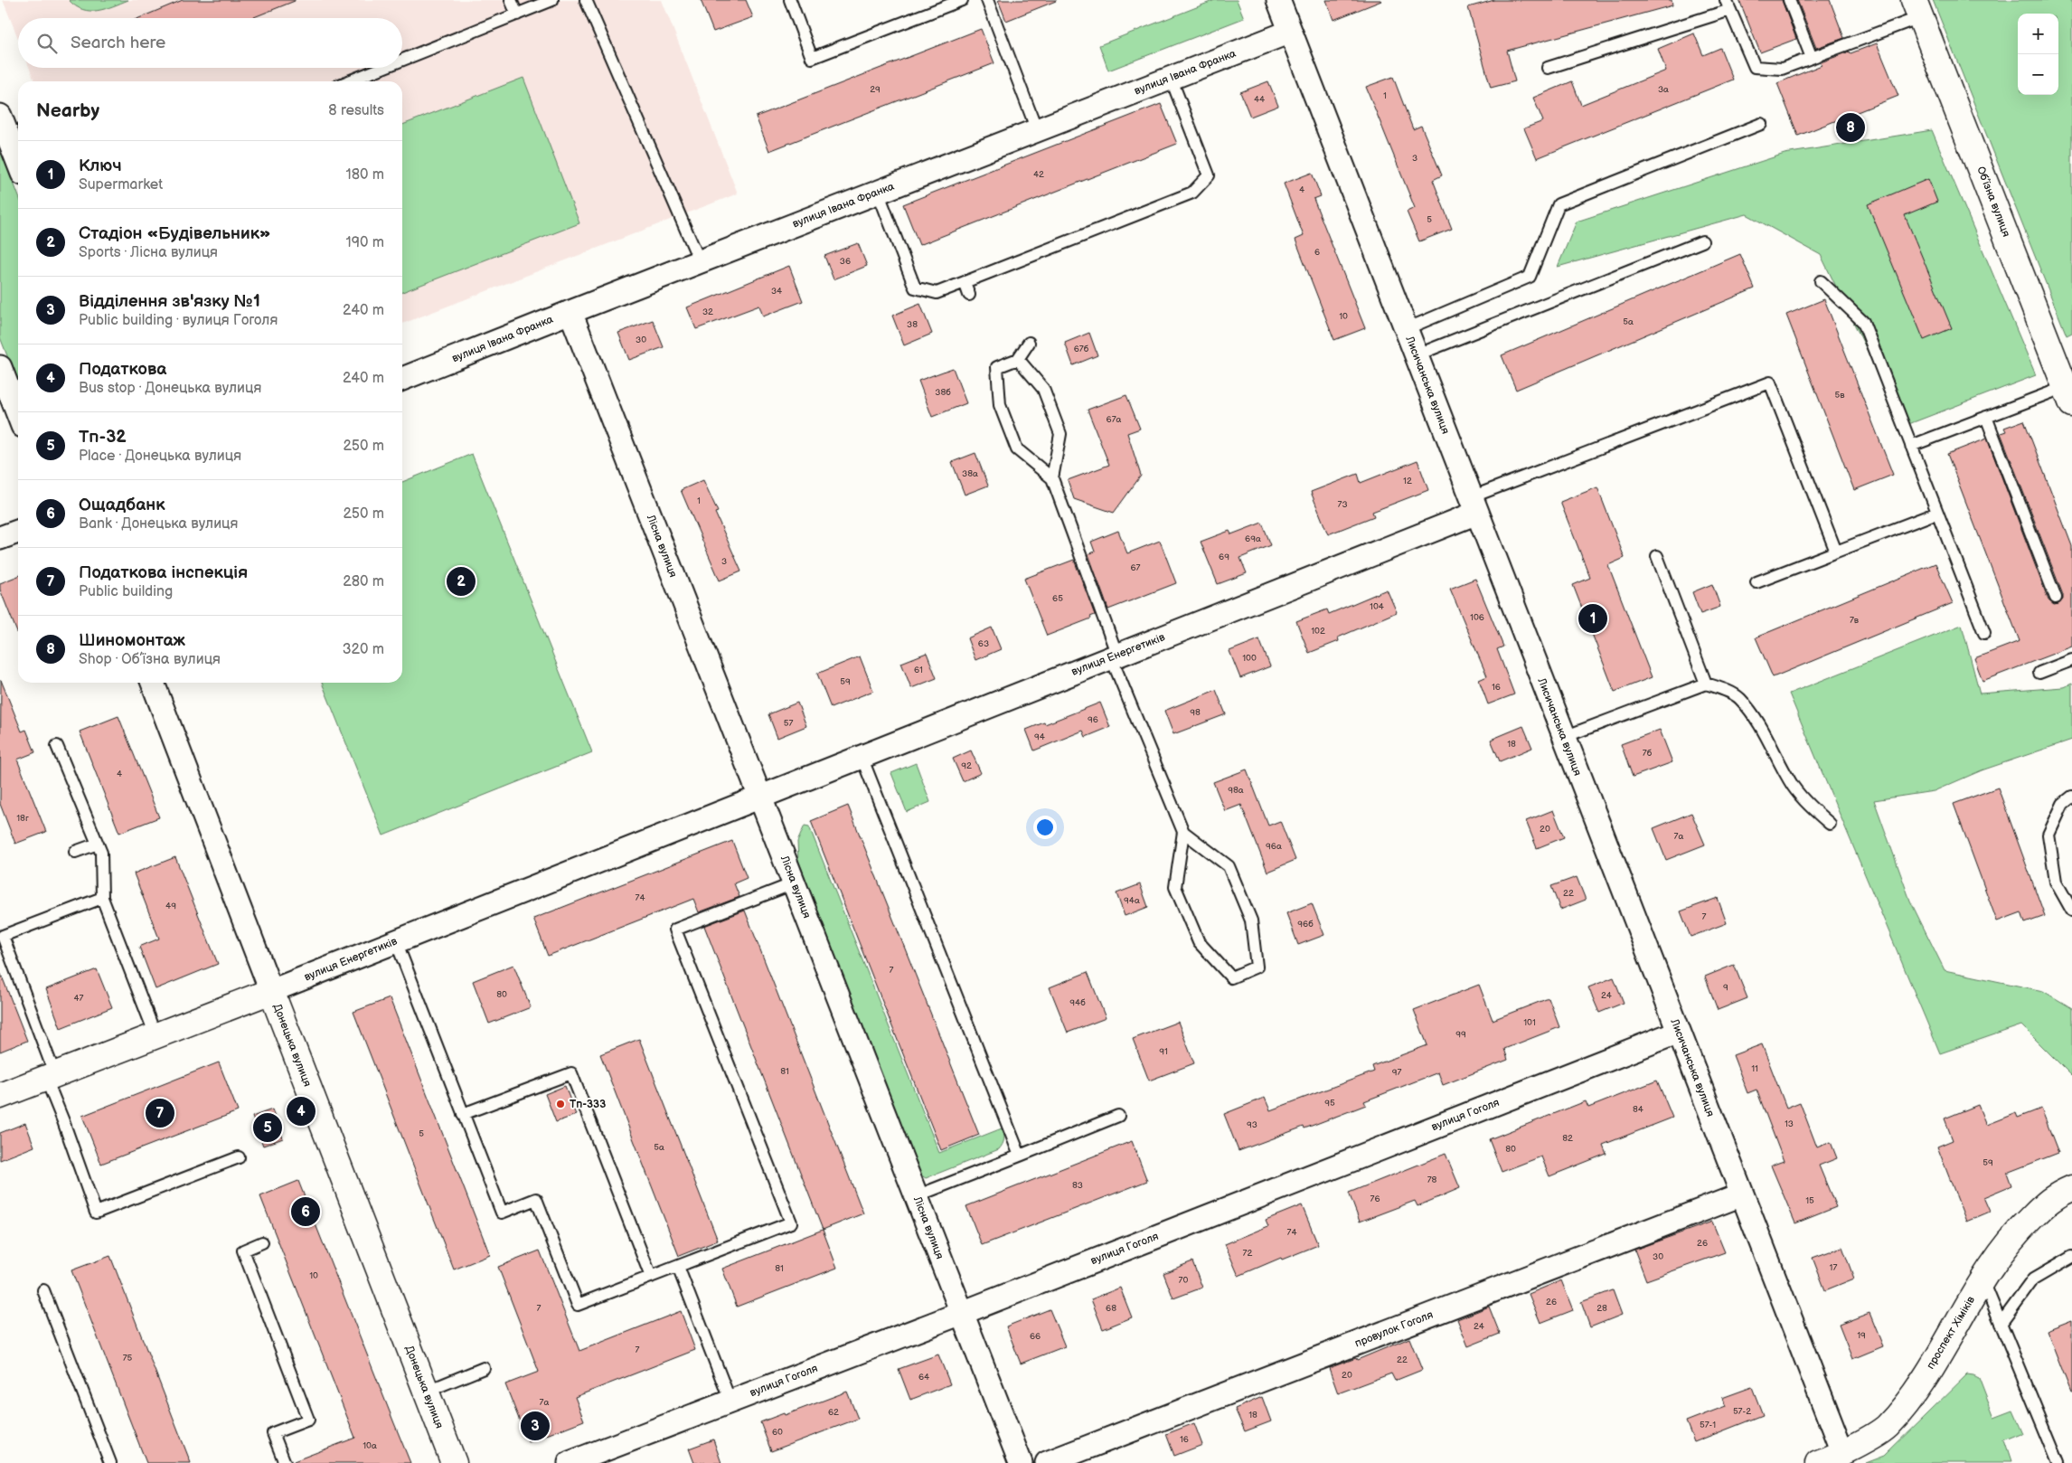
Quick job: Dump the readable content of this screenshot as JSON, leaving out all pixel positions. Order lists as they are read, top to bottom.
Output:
{
  "streets": {
    "street": [
      "вулиця Івана Франка",
      "Об’їзна вулиця",
      "Лисичанська вулиця",
      "Лісна вулиця",
      "вулиця Енергетиків",
      "Донецька вулиця",
      "вулиця Гоголя",
      "провулок Гоголя",
      "проспект Хіміків"
    ]
  },
  "crossings": [
    ["вулиця Івана Франка", "Лисичанська вулиця"],
    ["вулиця Івана Франка", "Лісна вулиця"],
    ["Лисичанська вулиця", "вулиця Енергетиків"],
    ["Лисичанська вулиця", "вулиця Гоголя"],
    ["Лисичанська вулиця", "провулок Гоголя"],
    ["Лисичанська вулиця", "проспект Хіміків"],
    ["Лісна вулиця", "вулиця Енергетиків"],
    ["Лісна вулиця", "вулиця Гоголя"],
    ["вулиця Енергетиків", "Донецька вулиця"]
  ],
  "places": ["Тп-333"],
  "house_numbers": [
    "29",
    "3а",
    "1",
    "44",
    "3",
    "42",
    "4",
    "5",
    "6",
    "36",
    "34",
    "32",
    "10",
    "5а",
    "38",
    "30",
    "67б",
    "38б",
    "5в",
    "67а",
    "38а",
    "12",
    "1",
    "73",
    "69а",
    "69",
    "3",
    "67",
    "65",
    "104",
    "106",
    "7в",
    "102",
    "63",
    "100",
    "61",
    "59",
    "16",
    "98",
    "96",
    "57",
    "94",
    "18",
    "7б",
    "92",
    "4",
    "98а",
    "18г",
    "20",
    "7а",
    "96а",
    "22",
    "74",
    "94а",
    "49",
    "7",
    "96б",
    "7",
    "9",
    "80",
    "24",
    "47",
    "94б",
    "101",
    "99",
    "91",
    "11",
    "81",
    "97",
    "95",
    "84",
    "13",
    "93",
    "5",
    "82",
    "5а",
    "80",
    "59",
    "78",
    "83",
    "76",
    "15",
    "74",
    "26",
    "72",
    "30",
    "17",
    "81",
    "10",
    "70",
    "26",
    "7",
    "68",
    "28",
    "24",
    "19",
    "66",
    "7",
    "75",
    "22",
    "20",
    "64",
    "7а",
    "57-2",
    "62",
    "18",
    "57-1",
    "60",
    "16",
    "10а"
  ],
  "page": {
    "map_buttons": ["+", "−"],
    "search": "Search here",
    "heading": ["Nearby", "8 results"],
    "pins": [
      "8",
      "2",
      "1",
      "4",
      "7",
      "5",
      "6",
      "3"
    ],
    "list": [
      {
        "mark": "1",
        "name": "Ключ",
        "note": "Supermarket",
        "value": "180 m"
      },
      {
        "mark": "2",
        "name": "Стадіон «Будівельник»",
        "note": "Sports · Лісна вулиця",
        "value": "190 m"
      },
      {
        "mark": "3",
        "name": "Відділення зв'язку №1",
        "note": "Public building · вулиця Гоголя",
        "value": "240 m"
      },
      {
        "mark": "4",
        "name": "Податкова",
        "note": "Bus stop · Донецька вулиця",
        "value": "240 m"
      },
      {
        "mark": "5",
        "name": "Тп-32",
        "note": "Place · Донецька вулиця",
        "value": "250 m"
      },
      {
        "mark": "6",
        "name": "Ощадбанк",
        "note": "Bank · Донецька вулиця",
        "value": "250 m"
      },
      {
        "mark": "7",
        "name": "Податкова інспекція",
        "note": "Public building",
        "value": "280 m"
      },
      {
        "mark": "8",
        "name": "Шиномонтаж",
        "note": "Shop · Об’їзна вулиця",
        "value": "320 m"
      }
    ]
  }
}
